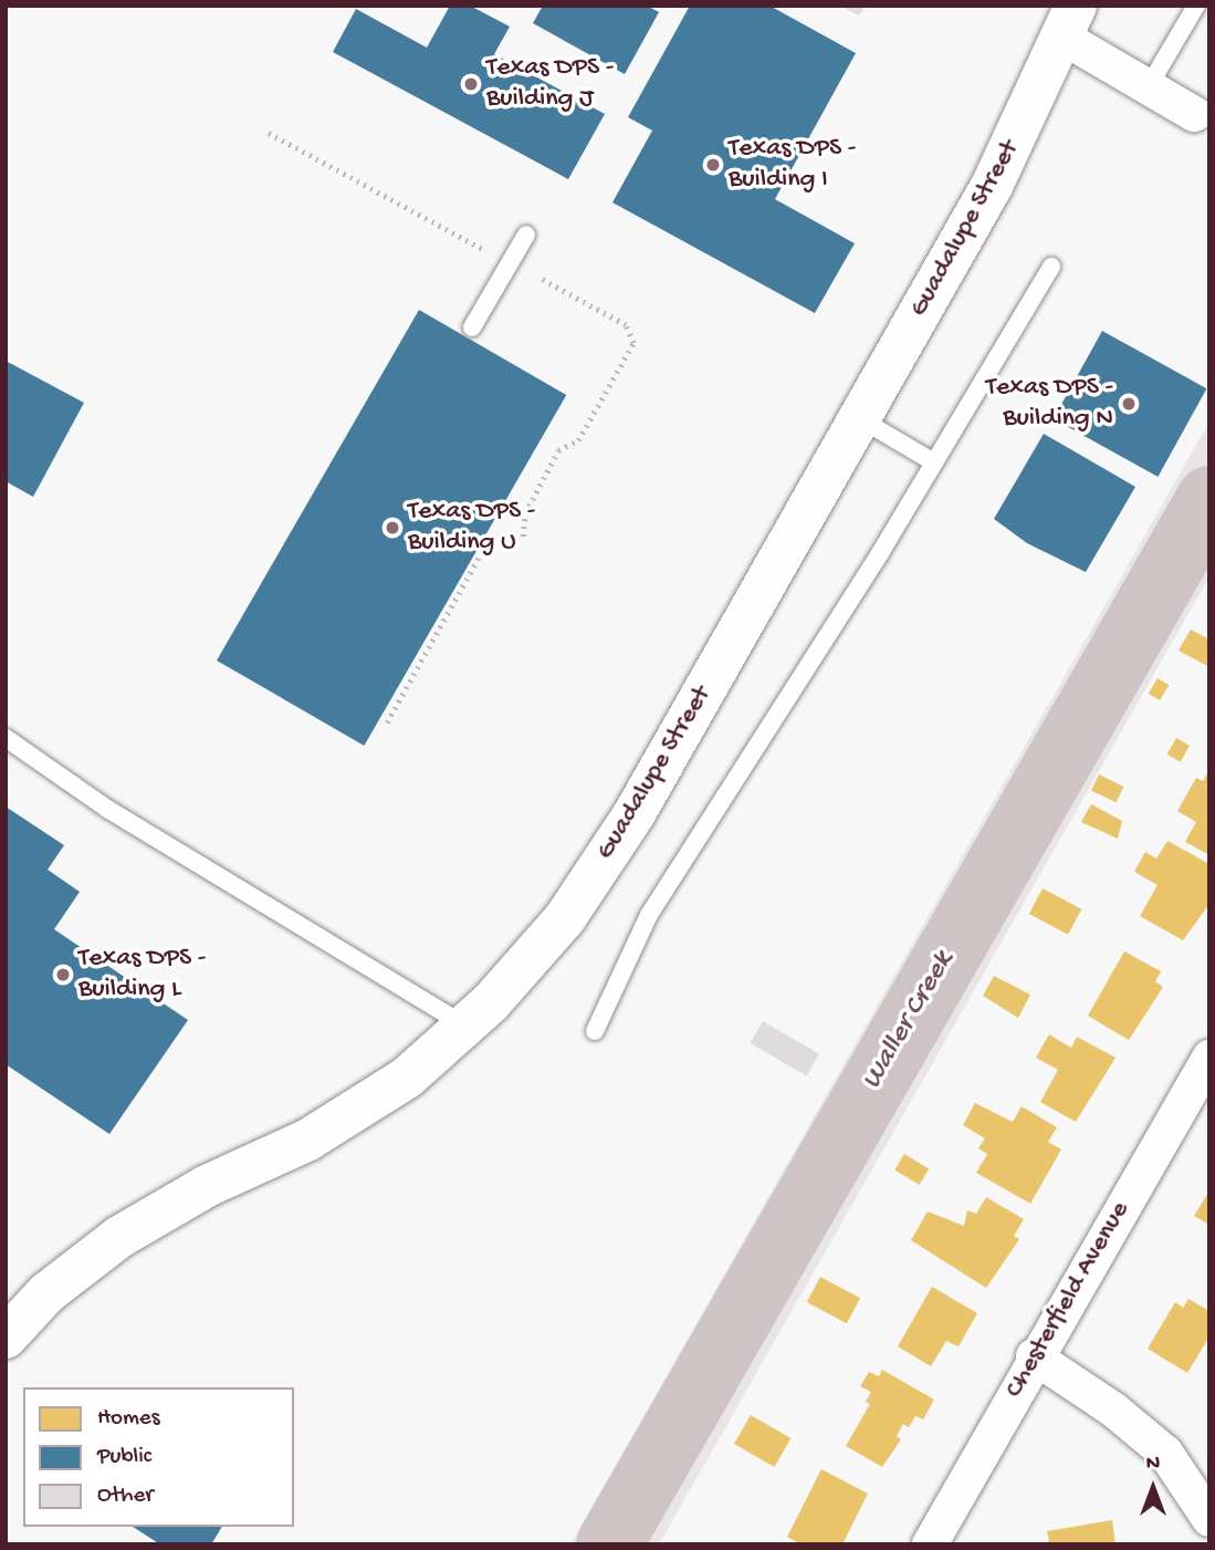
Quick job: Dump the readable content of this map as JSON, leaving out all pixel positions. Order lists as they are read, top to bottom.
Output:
{
  "streets": {
    "street": ["Guadalupe Street", "Chesterfield Avenue"]
  },
  "water": ["Waller Creek"],
  "places": [
    "Texas DPS - Building J",
    "Texas DPS - Building I",
    "Texas DPS - Building N",
    "Texas DPS - Building U",
    "Texas DPS - Building L"
  ],
  "legend": ["Homes", "Public", "Other"],
  "north": "top"
}
